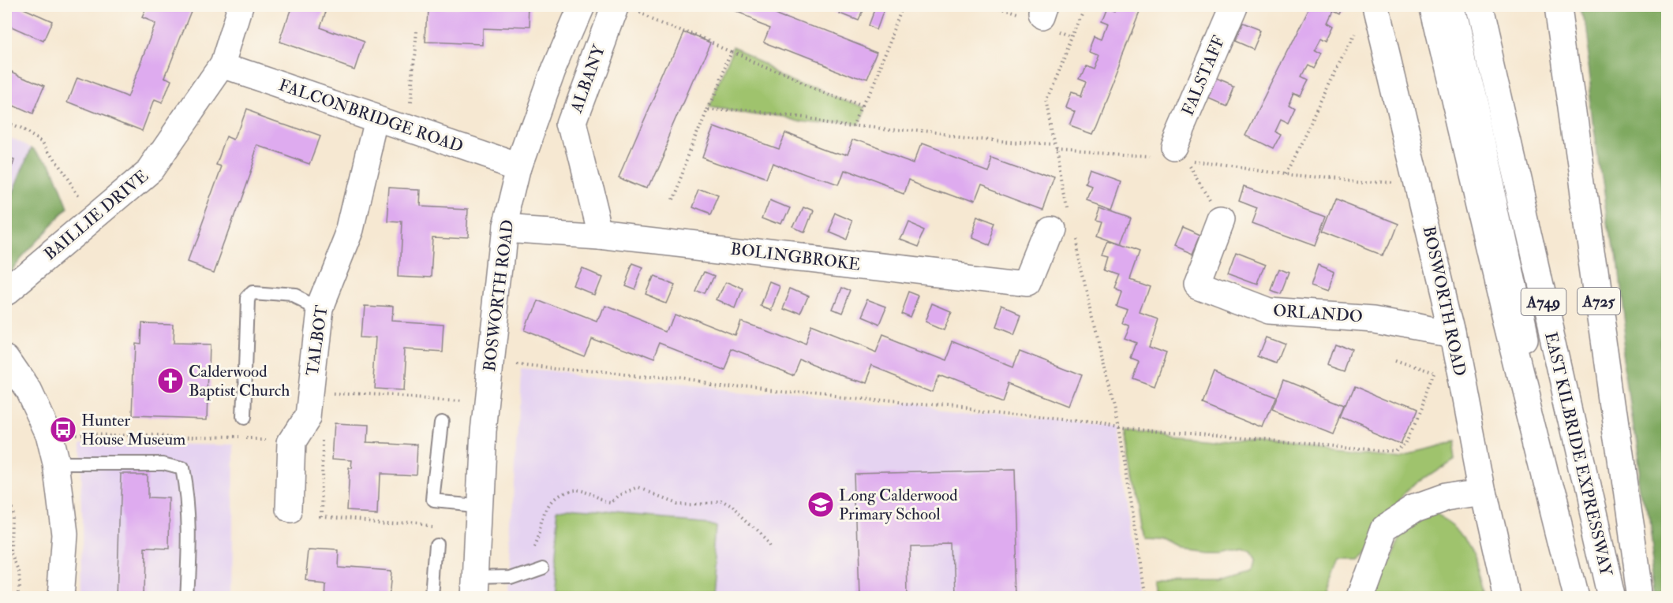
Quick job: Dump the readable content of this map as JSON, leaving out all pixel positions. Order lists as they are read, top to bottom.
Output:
{
  "streets": {
    "main road": [
      "FALSTAFF",
      "ALBANY",
      "FALCONBRIDGE ROAD",
      "BAILLIE DRIVE",
      "BOLINGBROKE",
      "BOSWORTH ROAD",
      "A725",
      "A749",
      "ORLANDO",
      "TALBOT",
      "EAST KILBRIDE EXPRESSWAY"
    ]
  },
  "crossings": [
    ["ALBANY", "BOLINGBROKE"],
    ["FALCONBRIDGE ROAD", "BAILLIE DRIVE"],
    ["FALCONBRIDGE ROAD", "BOSWORTH ROAD"],
    ["FALCONBRIDGE ROAD", "TALBOT"],
    ["BOLINGBROKE", "BOSWORTH ROAD"],
    ["BOSWORTH ROAD", "ORLANDO"]
  ],
  "places": {
    "church": ["Calderwood Baptist Church"],
    "bus stop": ["Hunter House Museum"],
    "school or university": ["Long Calderwood Primary School"]
  }
}
